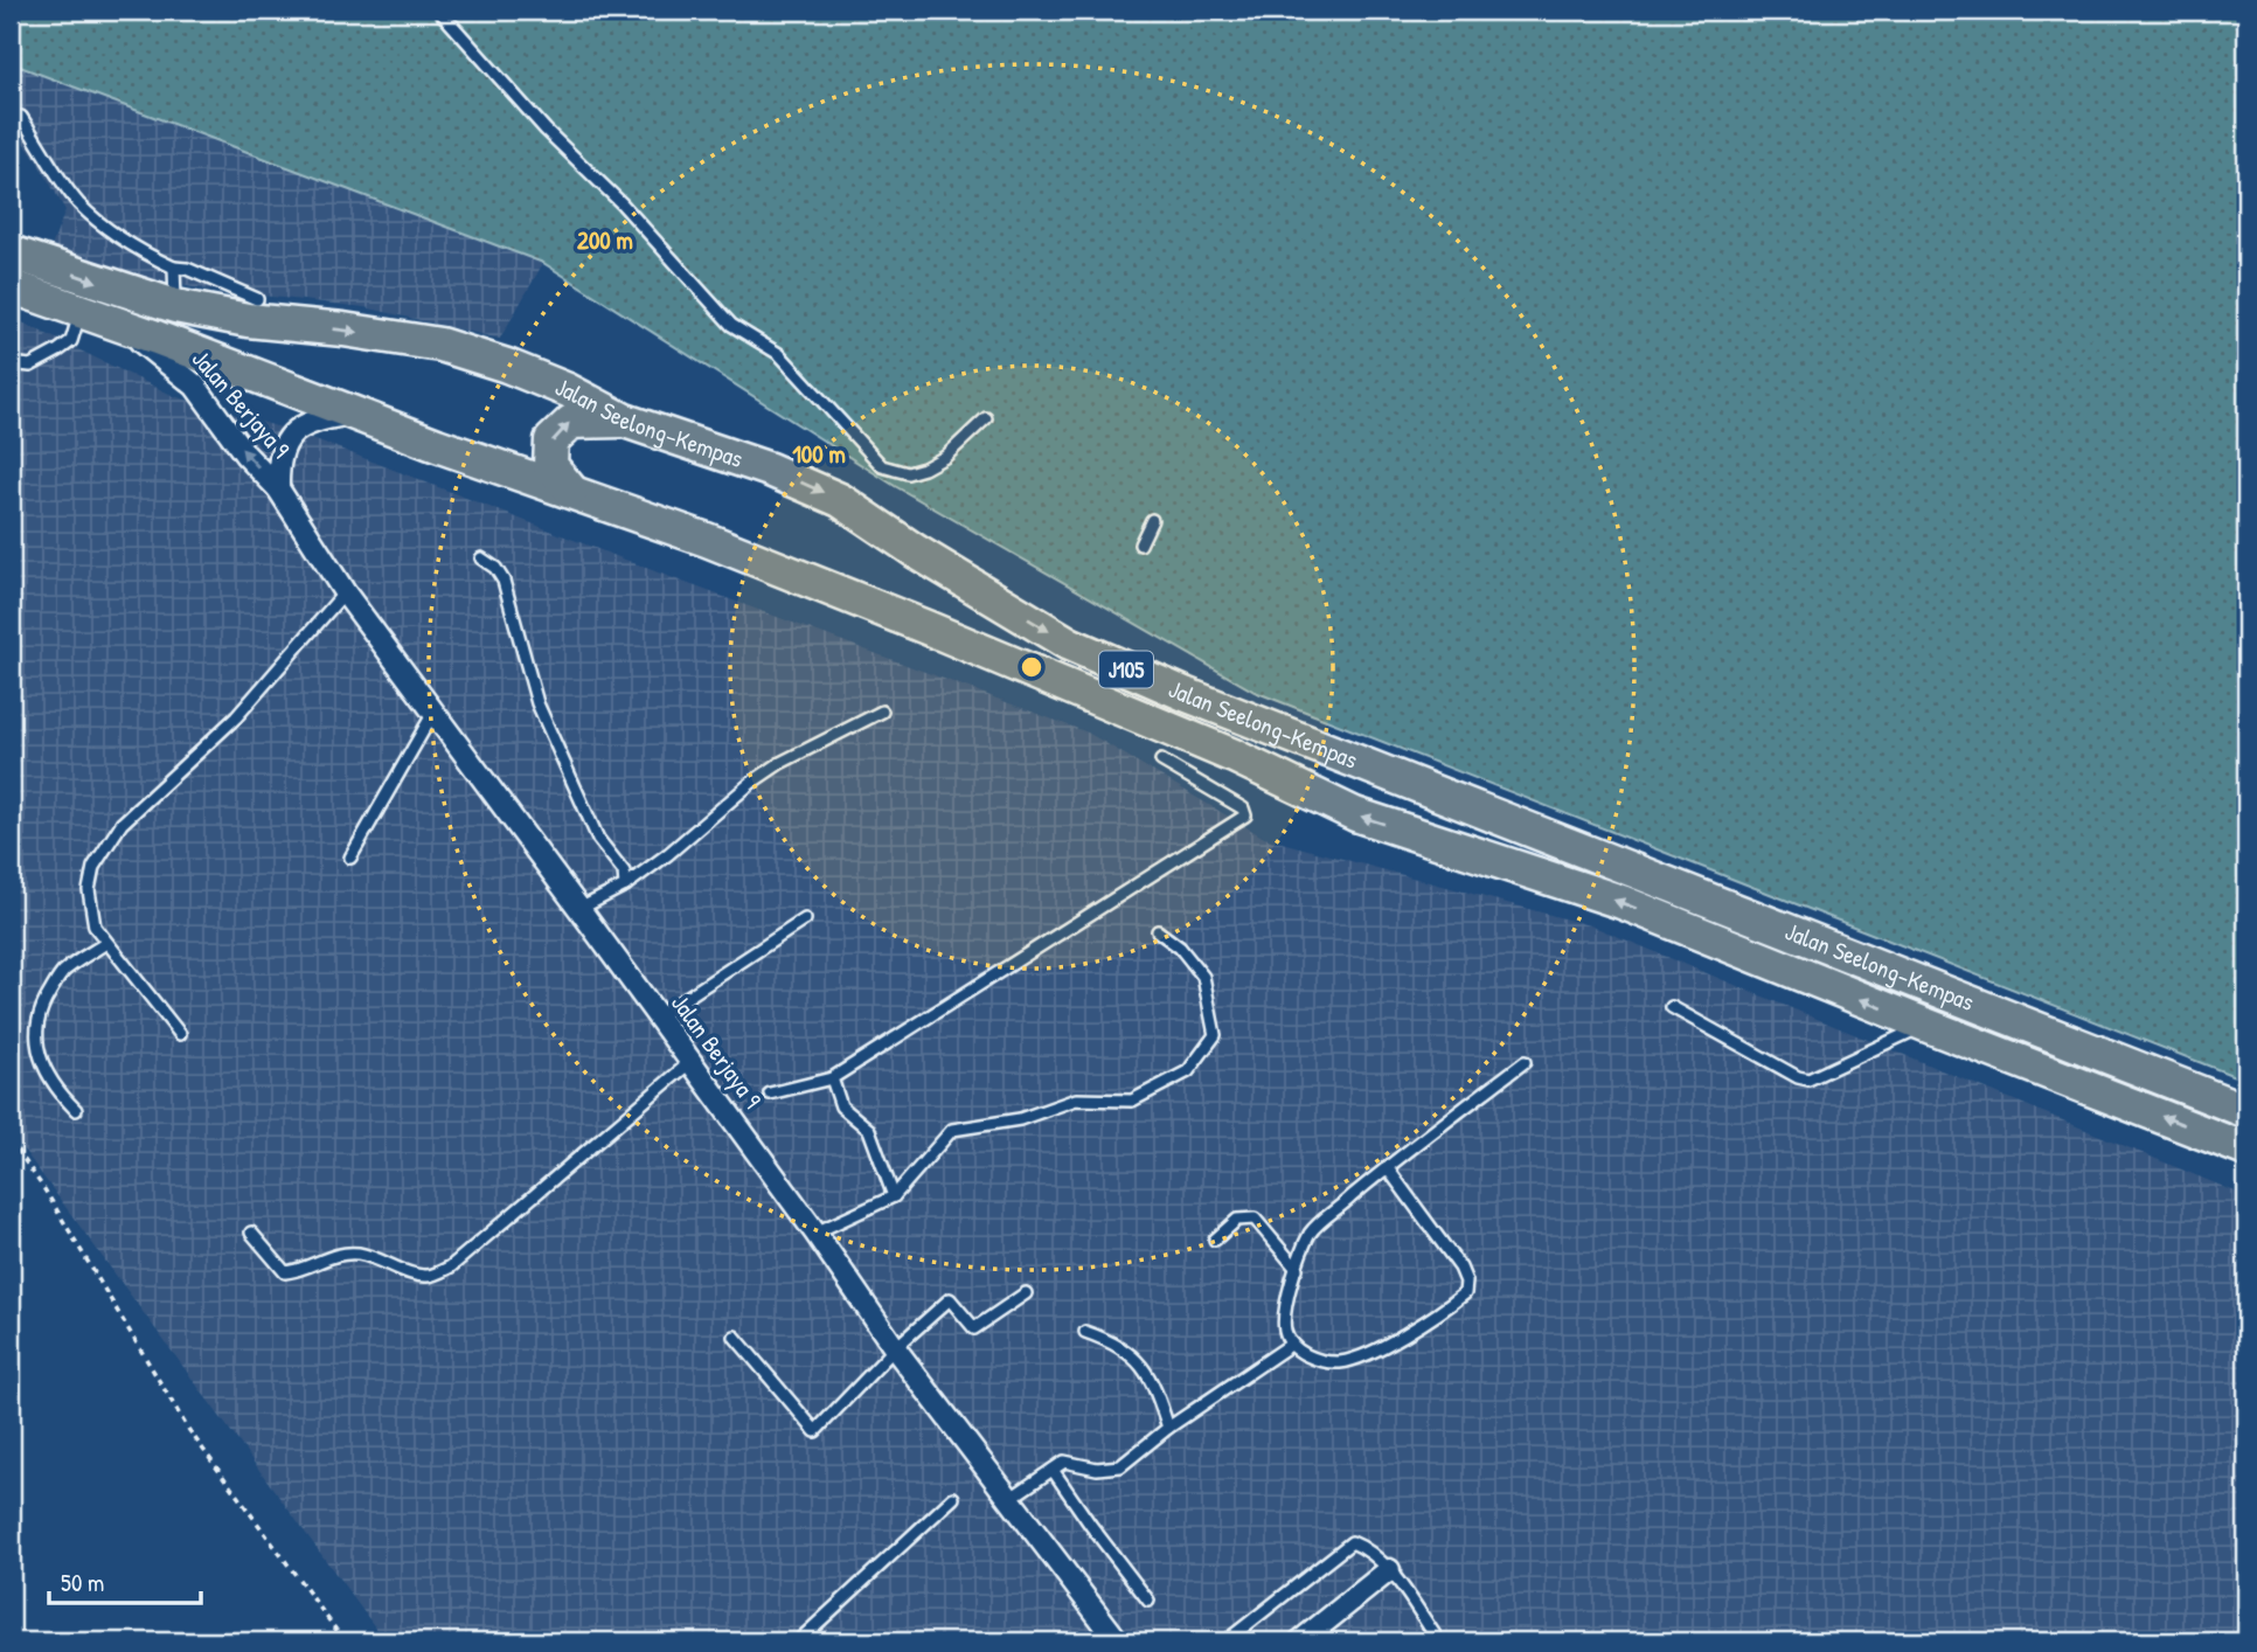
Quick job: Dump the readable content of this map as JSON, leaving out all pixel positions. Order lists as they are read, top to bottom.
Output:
{
  "streets": {
    "main road": ["Jalan Seelong–Kempas", "J105"],
    "street": ["Jalan Berjaya 9"]
  },
  "crossings": [
    ["Jalan Berjaya 9", "Jalan Seelong–Kempas"]
  ],
  "scale_bar": "50 m",
  "rings": ["200 m", "100 m"]
}
